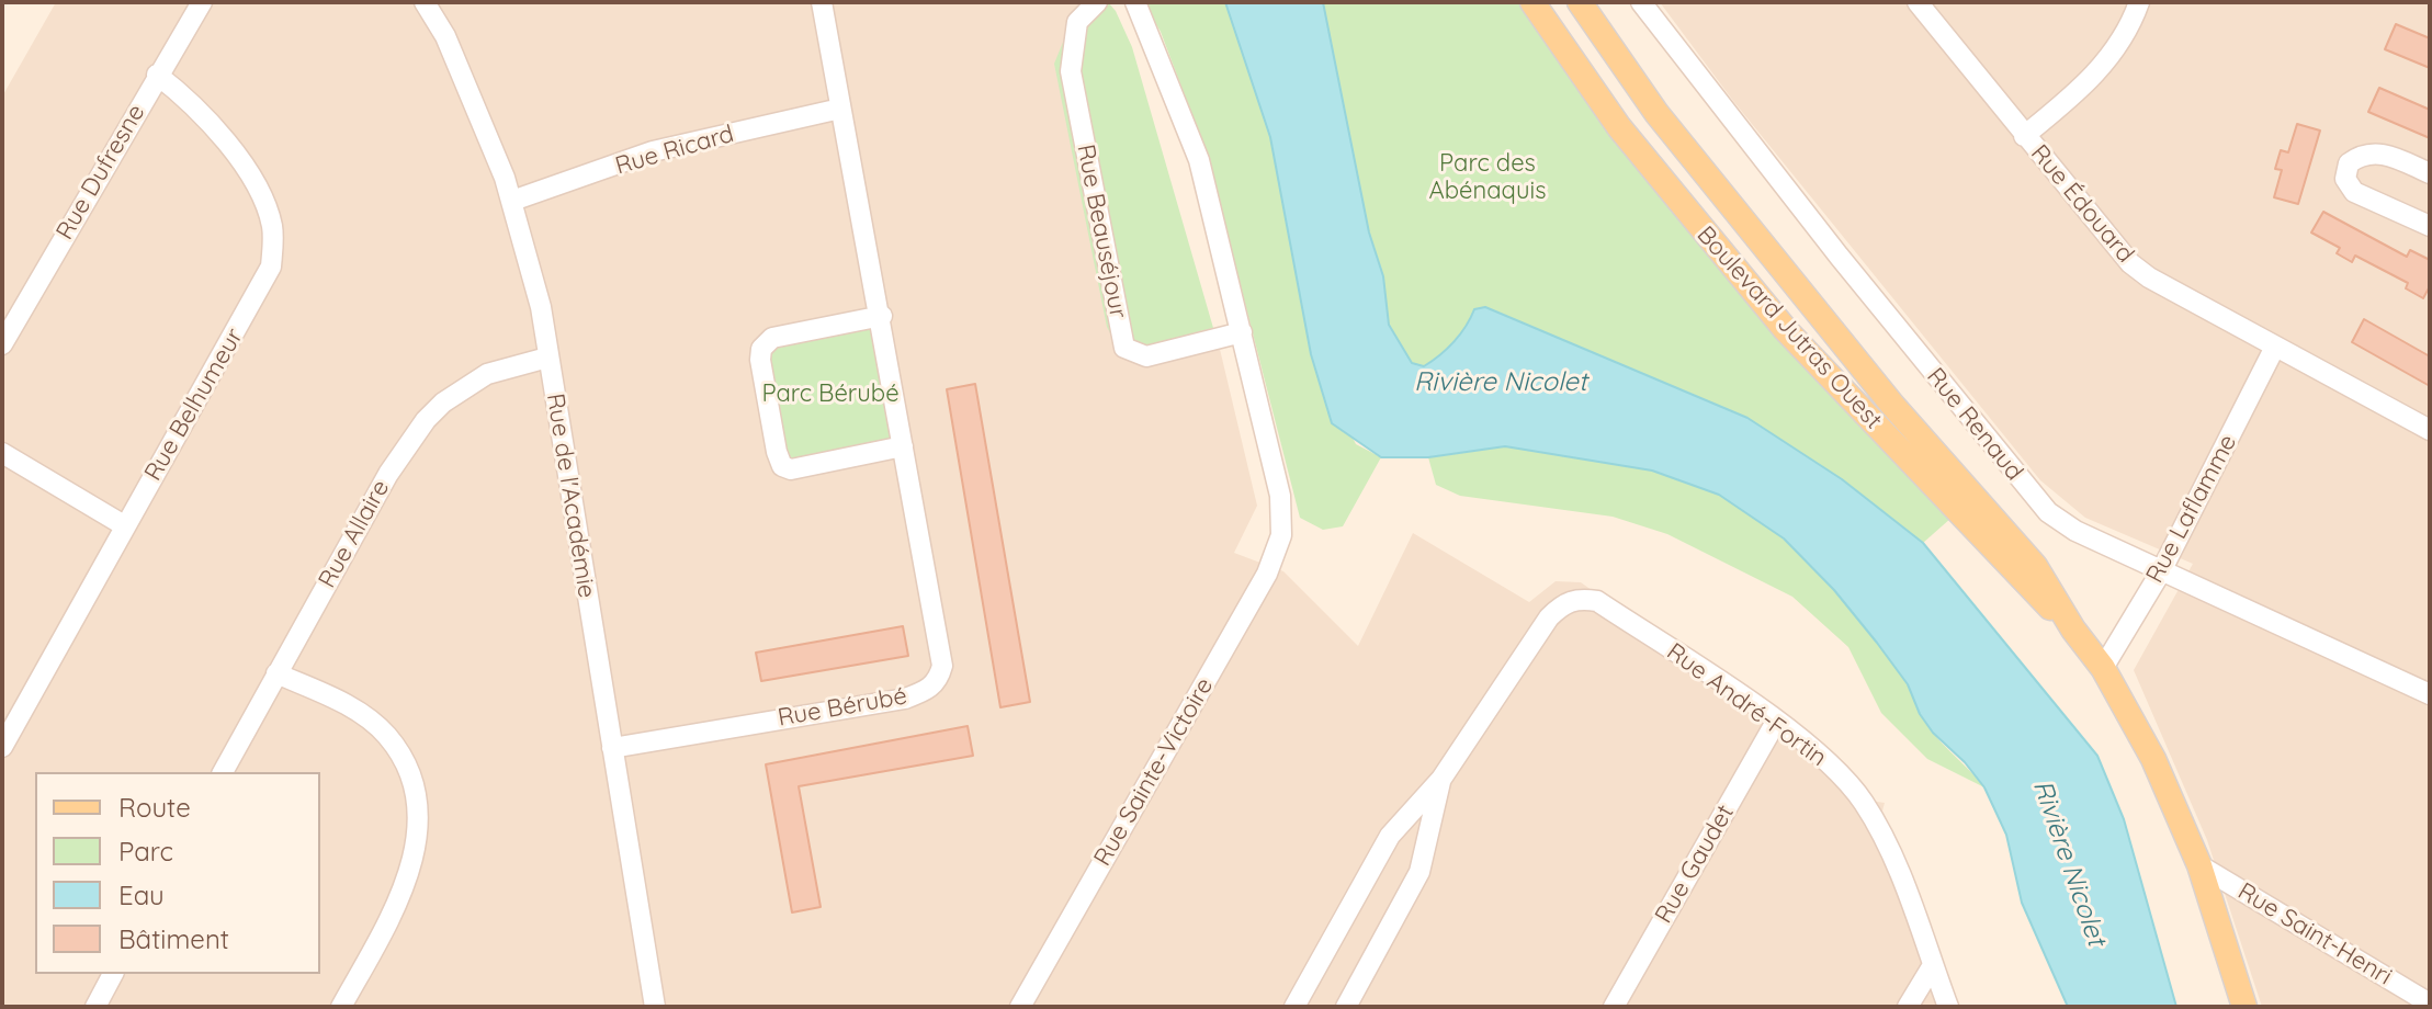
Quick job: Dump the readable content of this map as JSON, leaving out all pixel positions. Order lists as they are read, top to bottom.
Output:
{
  "streets": {
    "main road": ["Boulevard Jutras Ouest"],
    "street": [
      "Rue Ricard",
      "Rue Dufresne",
      "Rue Édouard",
      "Rue Beauséjour",
      "Rue Belhumeur",
      "Rue Renaud",
      "Rue de l'Académie",
      "Rue Laflamme",
      "Rue Allaire",
      "Rue André-Fortin",
      "Rue Bérubé",
      "Rue Sainte-Victoire",
      "Rue Gaudet",
      "Rue Saint-Henri"
    ]
  },
  "crossings": [
    ["Rue Ricard", "Rue de l'Académie"],
    ["Rue Ricard", "Rue Bérubé"],
    ["Rue Dufresne", "Rue Belhumeur"],
    ["Rue Édouard", "Rue Laflamme"],
    ["Rue Beauséjour", "Rue Sainte-Victoire"],
    ["Boulevard Jutras Ouest", "Rue Laflamme"],
    ["Boulevard Jutras Ouest", "Rue Saint-Henri"],
    ["Rue Renaud", "Rue Laflamme"],
    ["Rue de l'Académie", "Rue Allaire"],
    ["Rue de l'Académie", "Rue Bérubé"],
    ["Rue André-Fortin", "Rue Gaudet"]
  ],
  "water": ["Rivière Nicolet"],
  "parks": ["Parc des Abénaquis", "Parc Bérubé"],
  "legend": [
    "Route",
    "Parc",
    "Eau",
    "Bâtiment"
  ]
}
